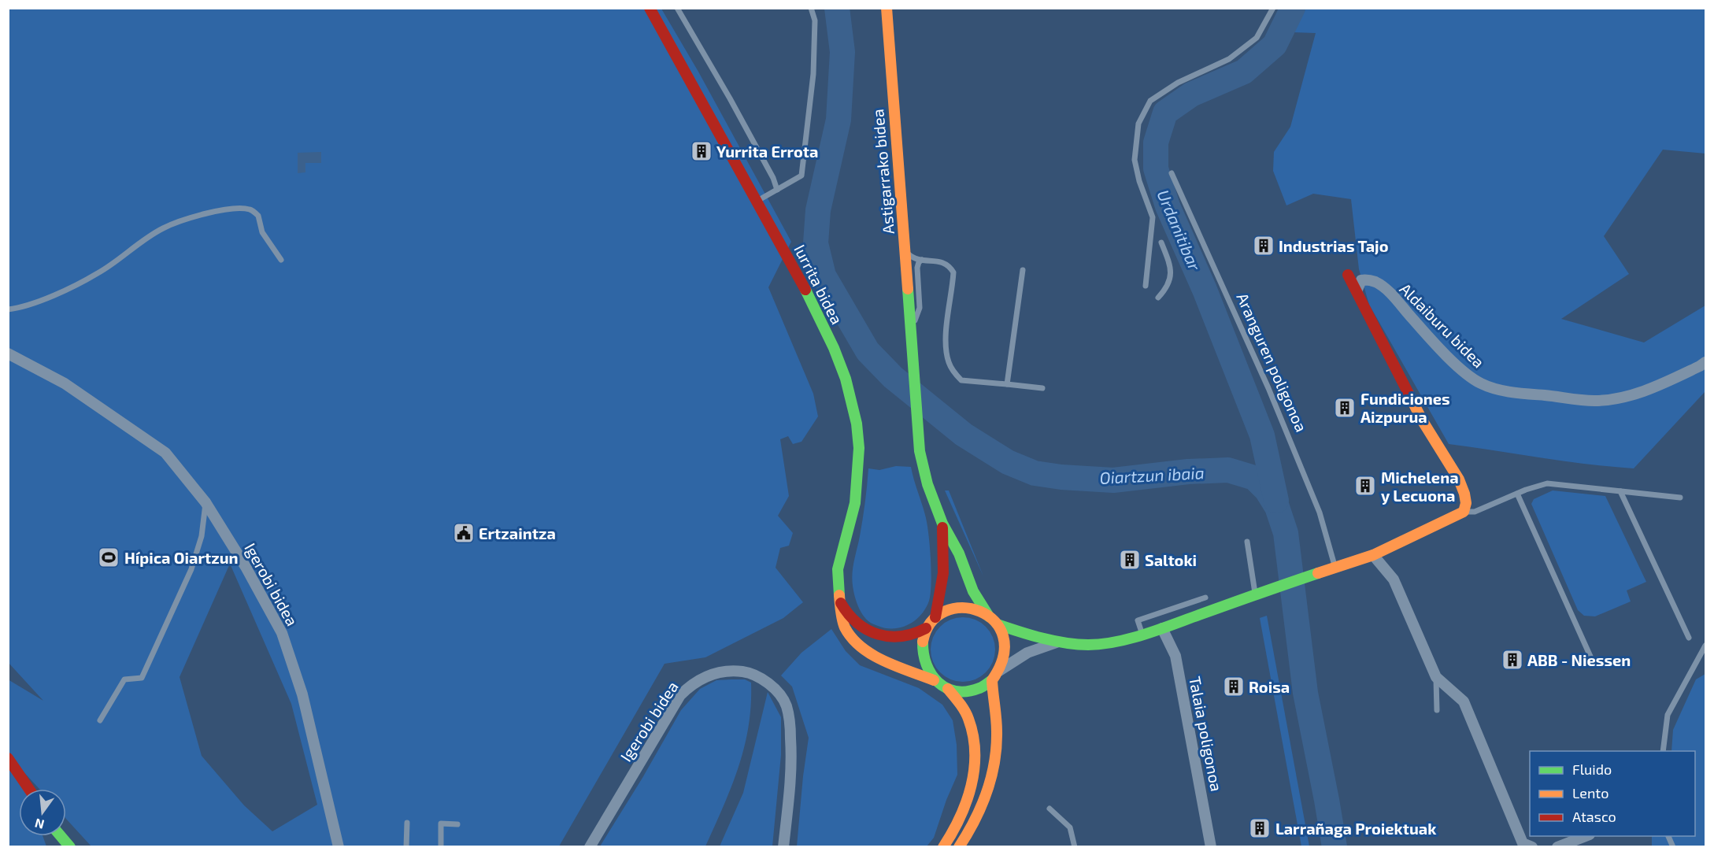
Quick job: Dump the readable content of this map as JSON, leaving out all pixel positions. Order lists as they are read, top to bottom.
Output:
{
  "streets": {
    "street": [
      "Astigarrako bidea",
      "Iurrita bidea",
      "Aldaiburu bidea",
      "Igerobi bidea",
      "Talaia poligonoa"
    ],
    "lane": ["Aranguren poligonoa"]
  },
  "water": ["Urdanitibar", "Oiartzun ibaia"],
  "places": {
    "building": [
      "Yurrita Errota",
      "Industrias Tajo",
      "Fundiciones Aizpurua",
      "Michelena y Lecuona",
      "Saltoki",
      "ABB - Niessen",
      "Roisa",
      "Larrañaga Proiektuak"
    ],
    "public building": ["Ertzaintza"],
    "sports": ["Hípica Oiartzun"]
  },
  "legend": ["Fluido", "Lento", "Atasco"],
  "north": "bottom"
}
